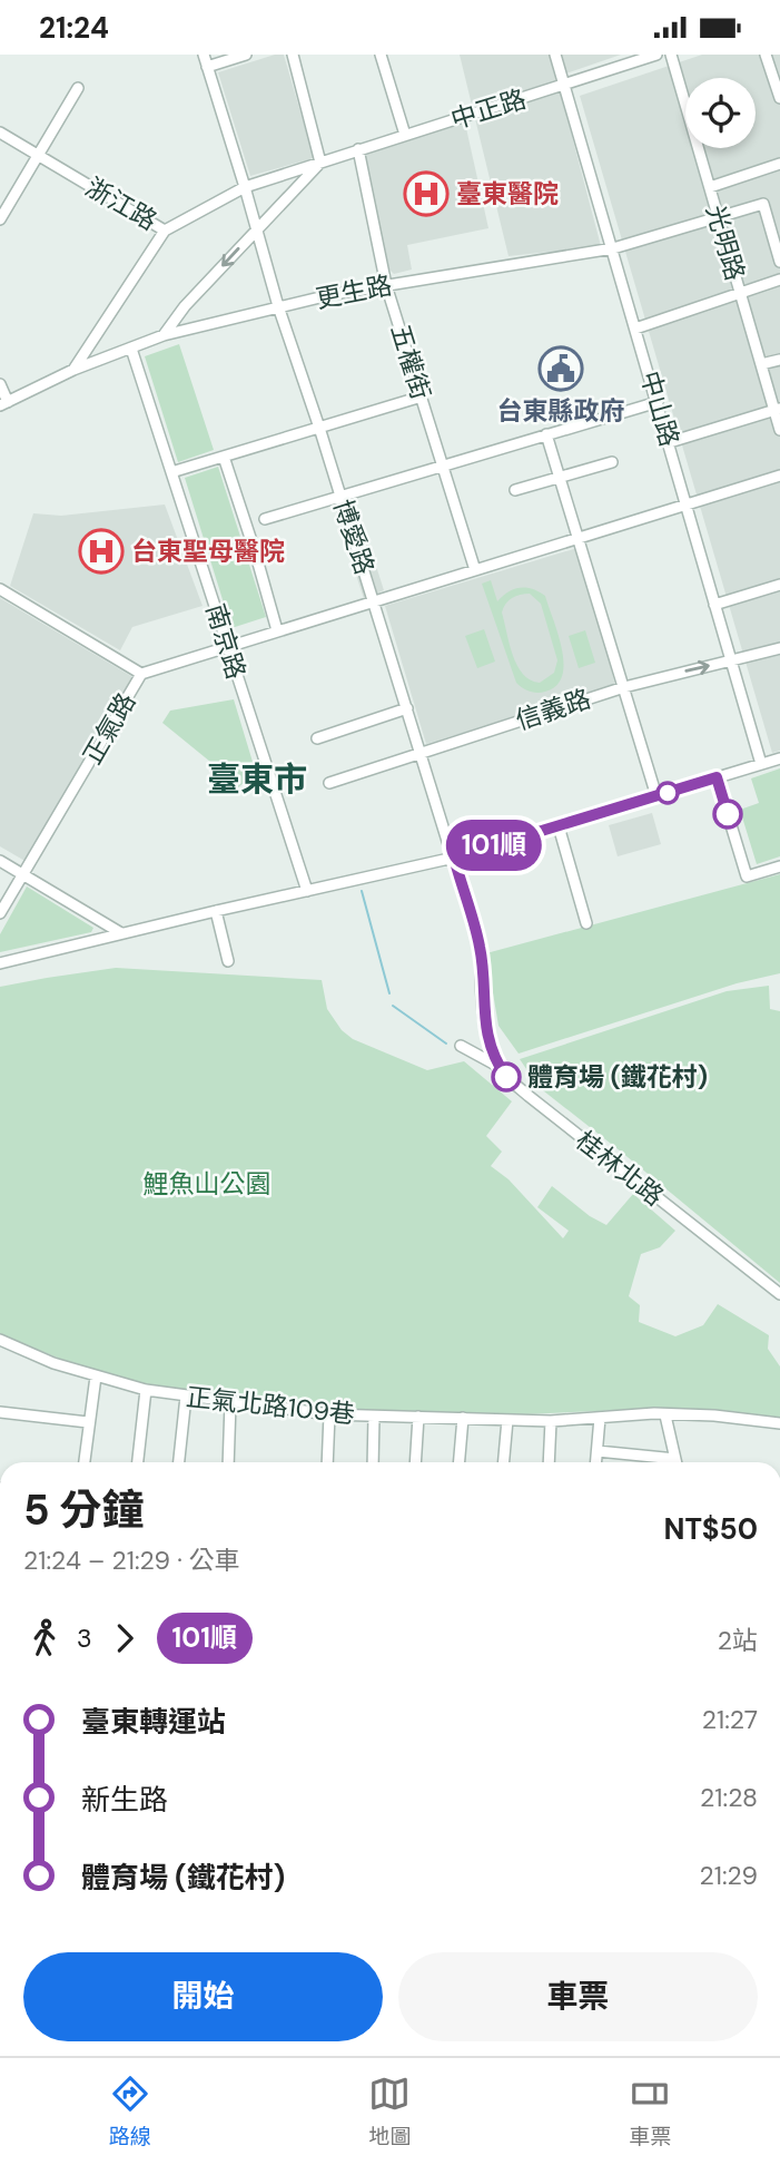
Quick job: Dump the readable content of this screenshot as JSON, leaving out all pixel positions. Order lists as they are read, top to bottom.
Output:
{
  "streets": {
    "street": [
      "中正路",
      "浙江路",
      "光明路",
      "更生路",
      "五權街",
      "中山路",
      "博愛路",
      "南京路",
      "信義路",
      "正氣路",
      "桂林北路",
      "正氣北路109巷"
    ]
  },
  "crossings": [
    ["中正路", "浙江路"],
    ["中正路", "更生路"],
    ["中正路", "五權街"],
    ["中正路", "中山路"],
    ["中正路", "博愛路"],
    ["浙江路", "博愛路"],
    ["光明路", "更生路"],
    ["更生路", "五權街"],
    ["更生路", "中山路"],
    ["更生路", "博愛路"],
    ["更生路", "南京路"],
    ["五權街", "正氣路"],
    ["中山路", "信義路"],
    ["中山路", "正氣路"],
    ["博愛路", "信義路"],
    ["博愛路", "正氣路"],
    ["博愛路", "桂林北路"],
    ["南京路", "正氣路"]
  ],
  "districts": ["臺東市"],
  "parks": ["鯉魚山公園"],
  "places": {
    "hospital": ["臺東醫院", "台東聖母醫院"],
    "public building": ["台東縣政府"],
    "other": ["體育場 (鐵花村)"]
  },
  "lines": ["bus line 101順"],
  "page": {
    "status": "21:24",
    "on_map": "101順",
    "heading": ["5 分鐘", "21:24 – 21:29 · 公車", "NT$50"],
    "legs": ["3", "101順", "2站"],
    "list": [
      {
        "name": "臺東轉運站",
        "value": "21:27"
      },
      {
        "name": "新生路",
        "value": "21:28"
      },
      {
        "name": "體育場 (鐵花村)",
        "value": "21:29"
      }
    ],
    "buttons": ["開始", "車票"],
    "tabs": ["路線", "地圖", "車票"]
  }
}
